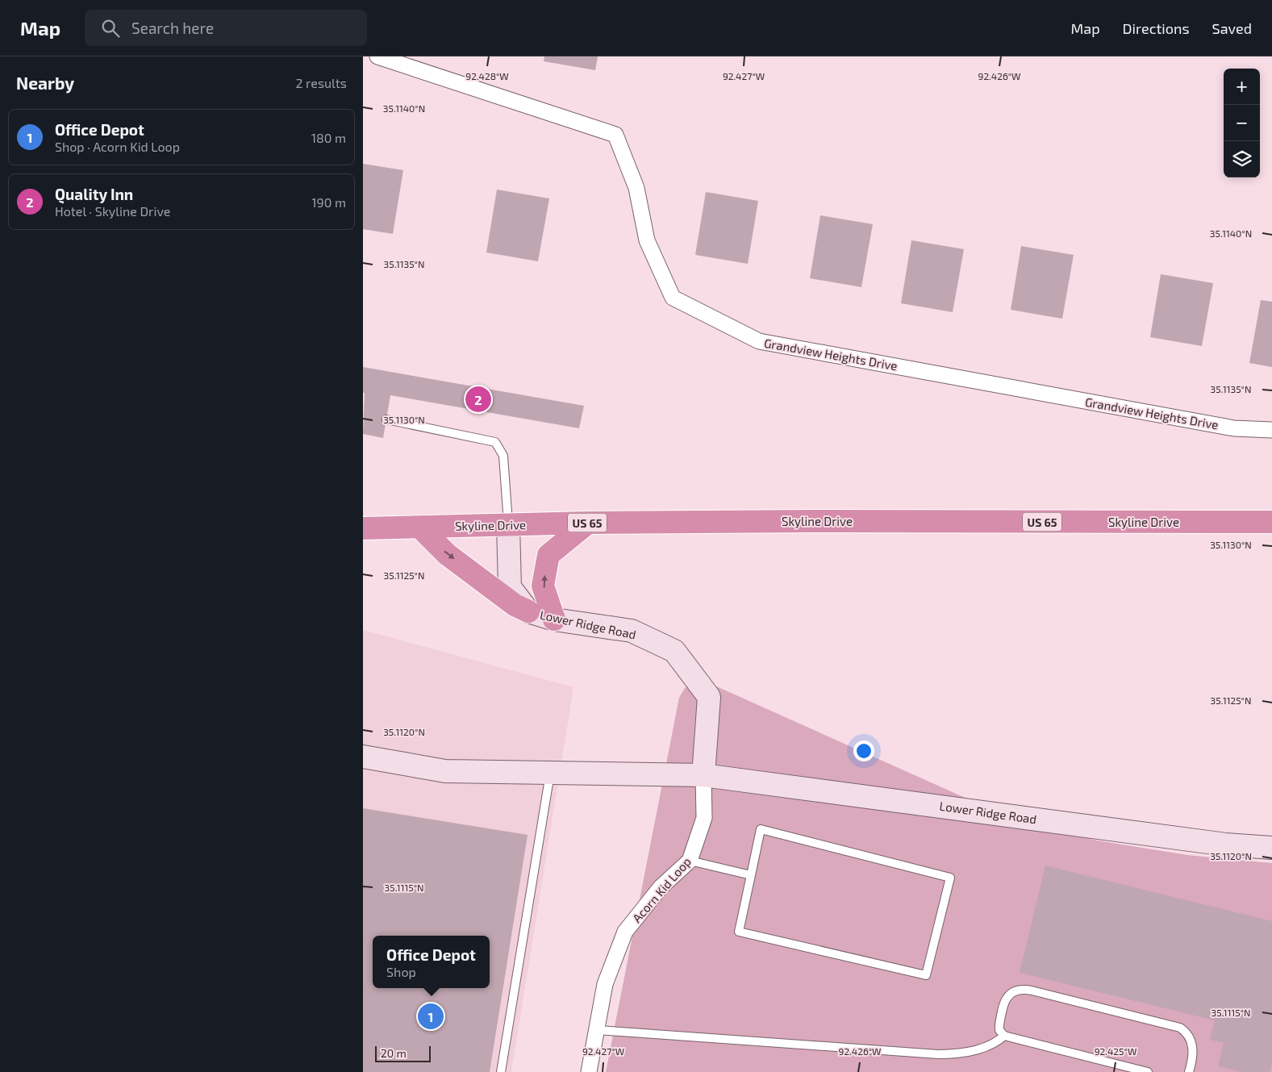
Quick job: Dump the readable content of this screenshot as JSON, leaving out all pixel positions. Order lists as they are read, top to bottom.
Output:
{
  "streets": {
    "highway": ["Skyline Drive", "US 65"],
    "street": ["Grandview Heights Drive", "Lower Ridge Road", "Acorn Kid Loop"]
  },
  "crossings": [
    ["Skyline Drive", "Lower Ridge Road"],
    ["Lower Ridge Road", "Acorn Kid Loop"]
  ],
  "scale_bar": "20 m",
  "page": {
    "header": "Map",
    "search": "Search here",
    "nav": ["Map", "Directions", "Saved"],
    "heading": ["Nearby", "2 results"],
    "map_buttons": ["+", "−"],
    "list": [
      {
        "mark": "1",
        "name": "Office Depot",
        "note": "Shop · Acorn Kid Loop",
        "value": "180 m"
      },
      {
        "mark": "2",
        "name": "Quality Inn",
        "note": "Hotel · Skyline Drive",
        "value": "190 m"
      }
    ],
    "pins": ["2", "1"],
    "popup": ["Office Depot", "Shop"],
    "scale": "20 m"
  },
  "coordinates": [
    "92.428°W",
    "92.427°W",
    "92.426°W",
    "35.1140°N",
    "35.1135°N",
    "35.1130°N",
    "35.1125°N",
    "35.1120°N",
    "35.1115°N",
    "92.425°W"
  ]
}
